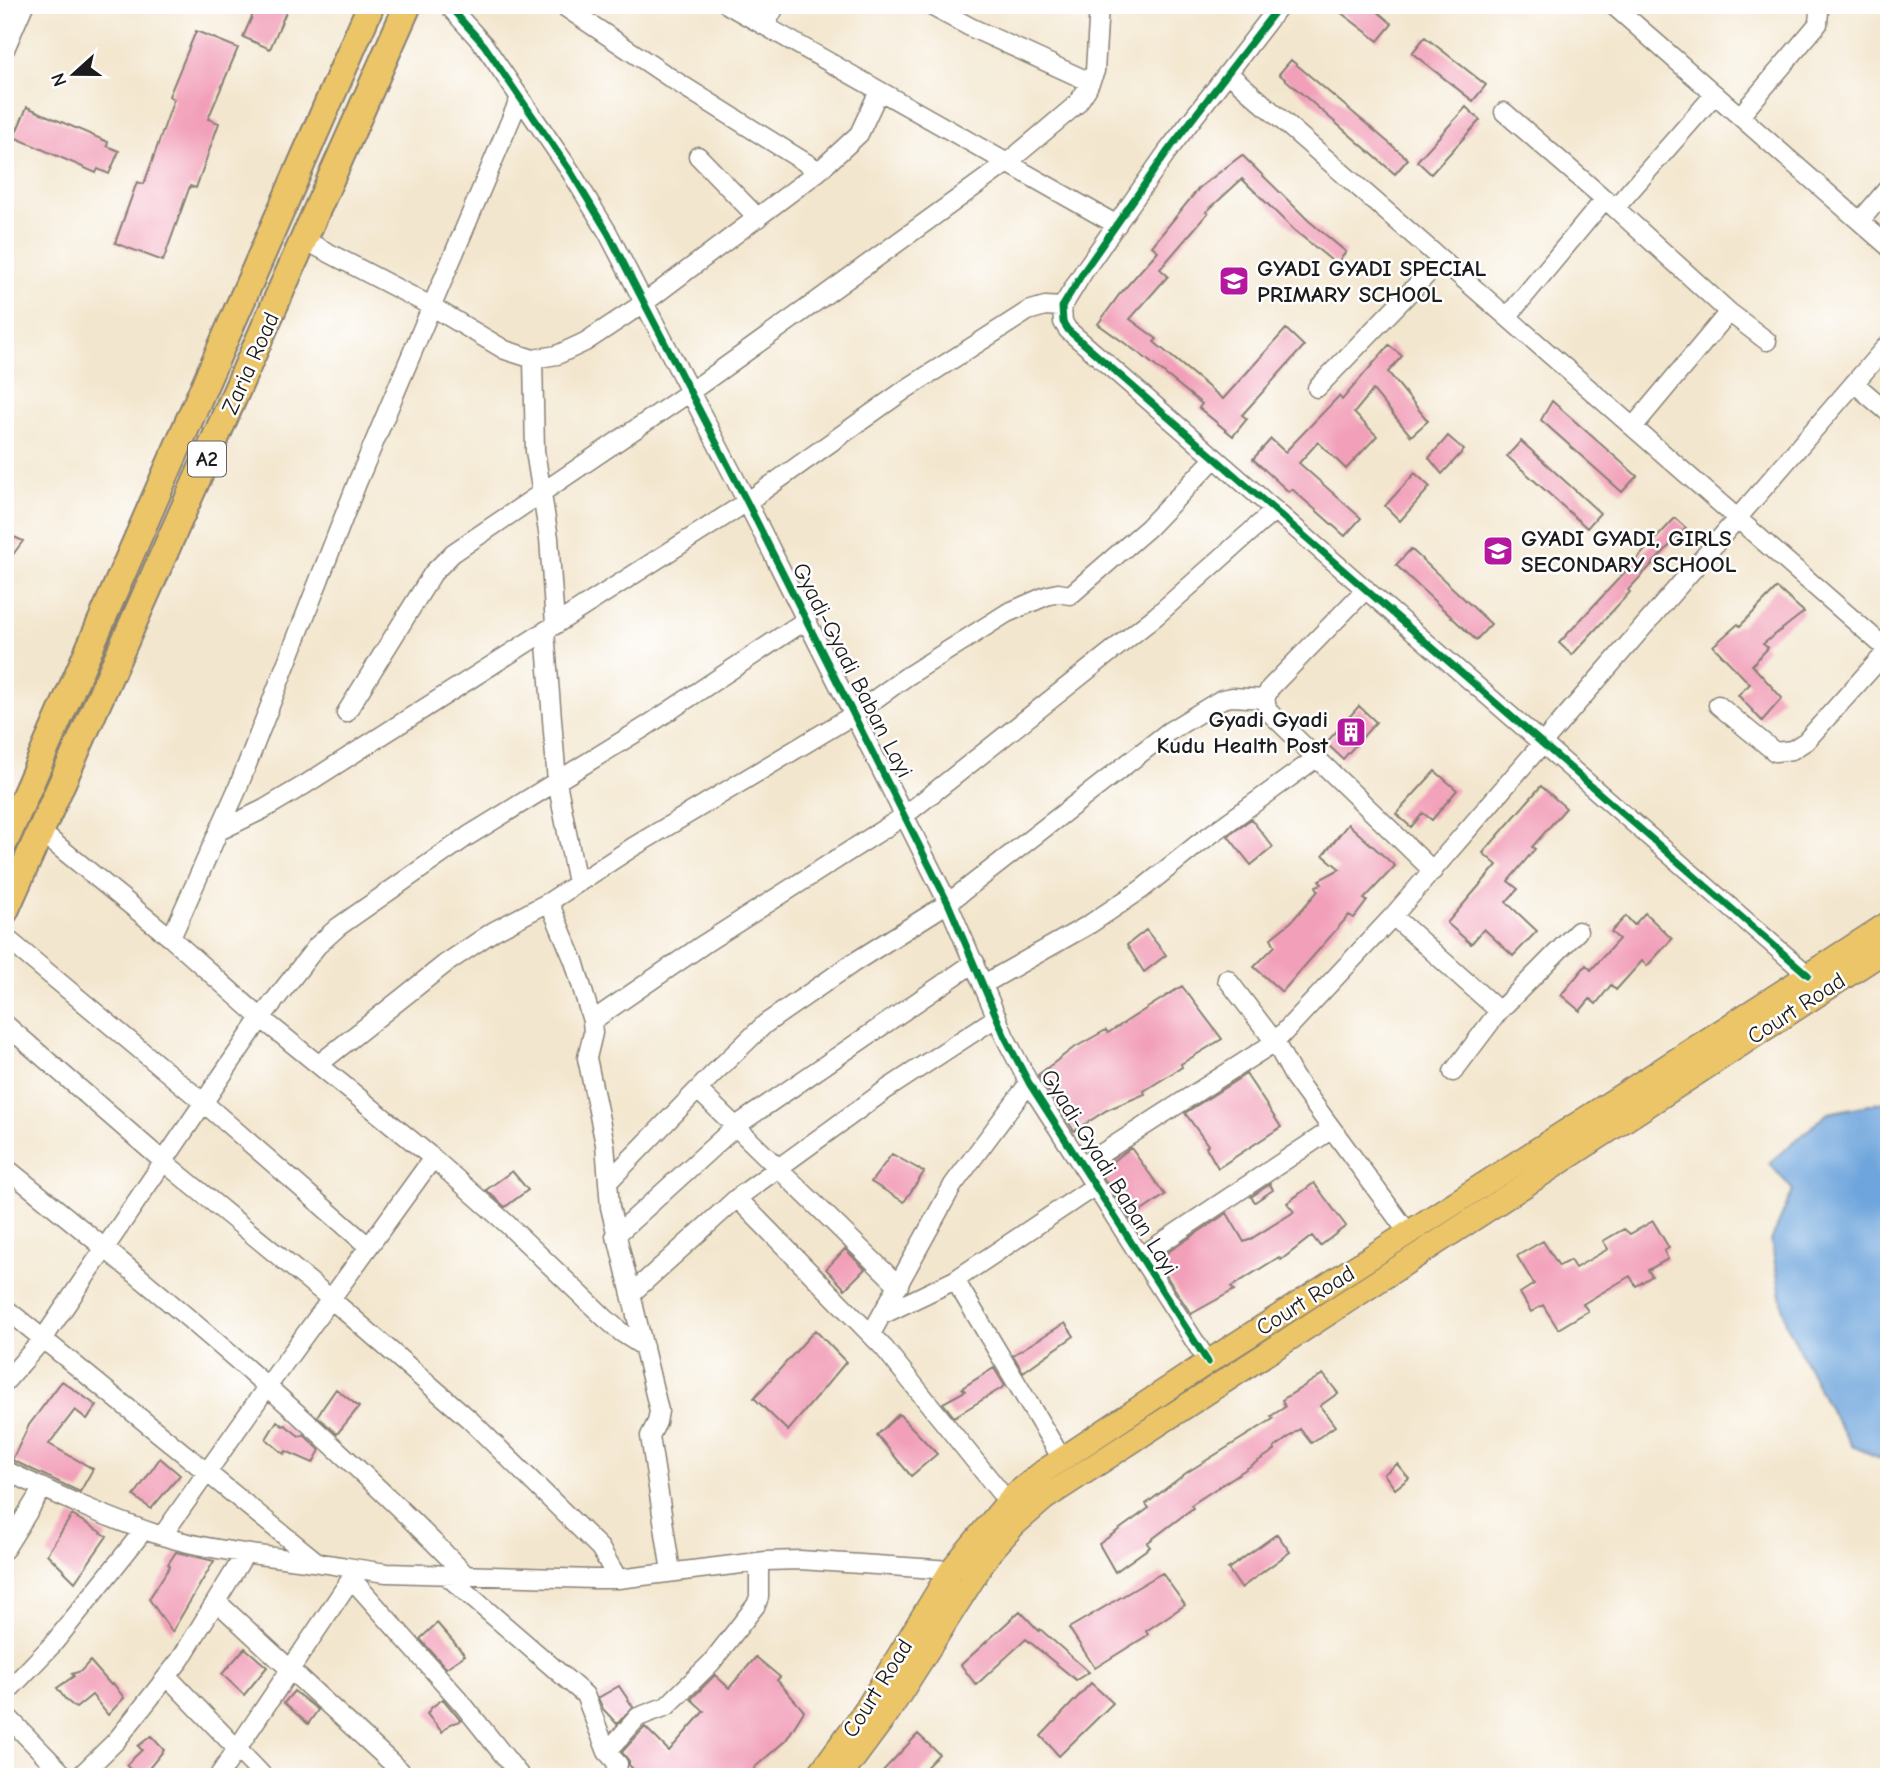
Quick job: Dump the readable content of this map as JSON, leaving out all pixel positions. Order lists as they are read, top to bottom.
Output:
{
  "streets": {
    "highway": ["Zaria Road", "A2"],
    "main road": ["Court Road"],
    "street": ["Gyadi-Gyadi Baban Layi"]
  },
  "crossings": [
    ["Gyadi-Gyadi Baban Layi", "Court Road"]
  ],
  "places": {
    "school or university": ["GYADI GYADI SPECIAL PRIMARY SCHOOL", "GYADI GYADI, GIRLS SECONDARY SCHOOL"],
    "building": ["Gyadi Gyadi Kudu Health Post"]
  },
  "north": "left"
}
